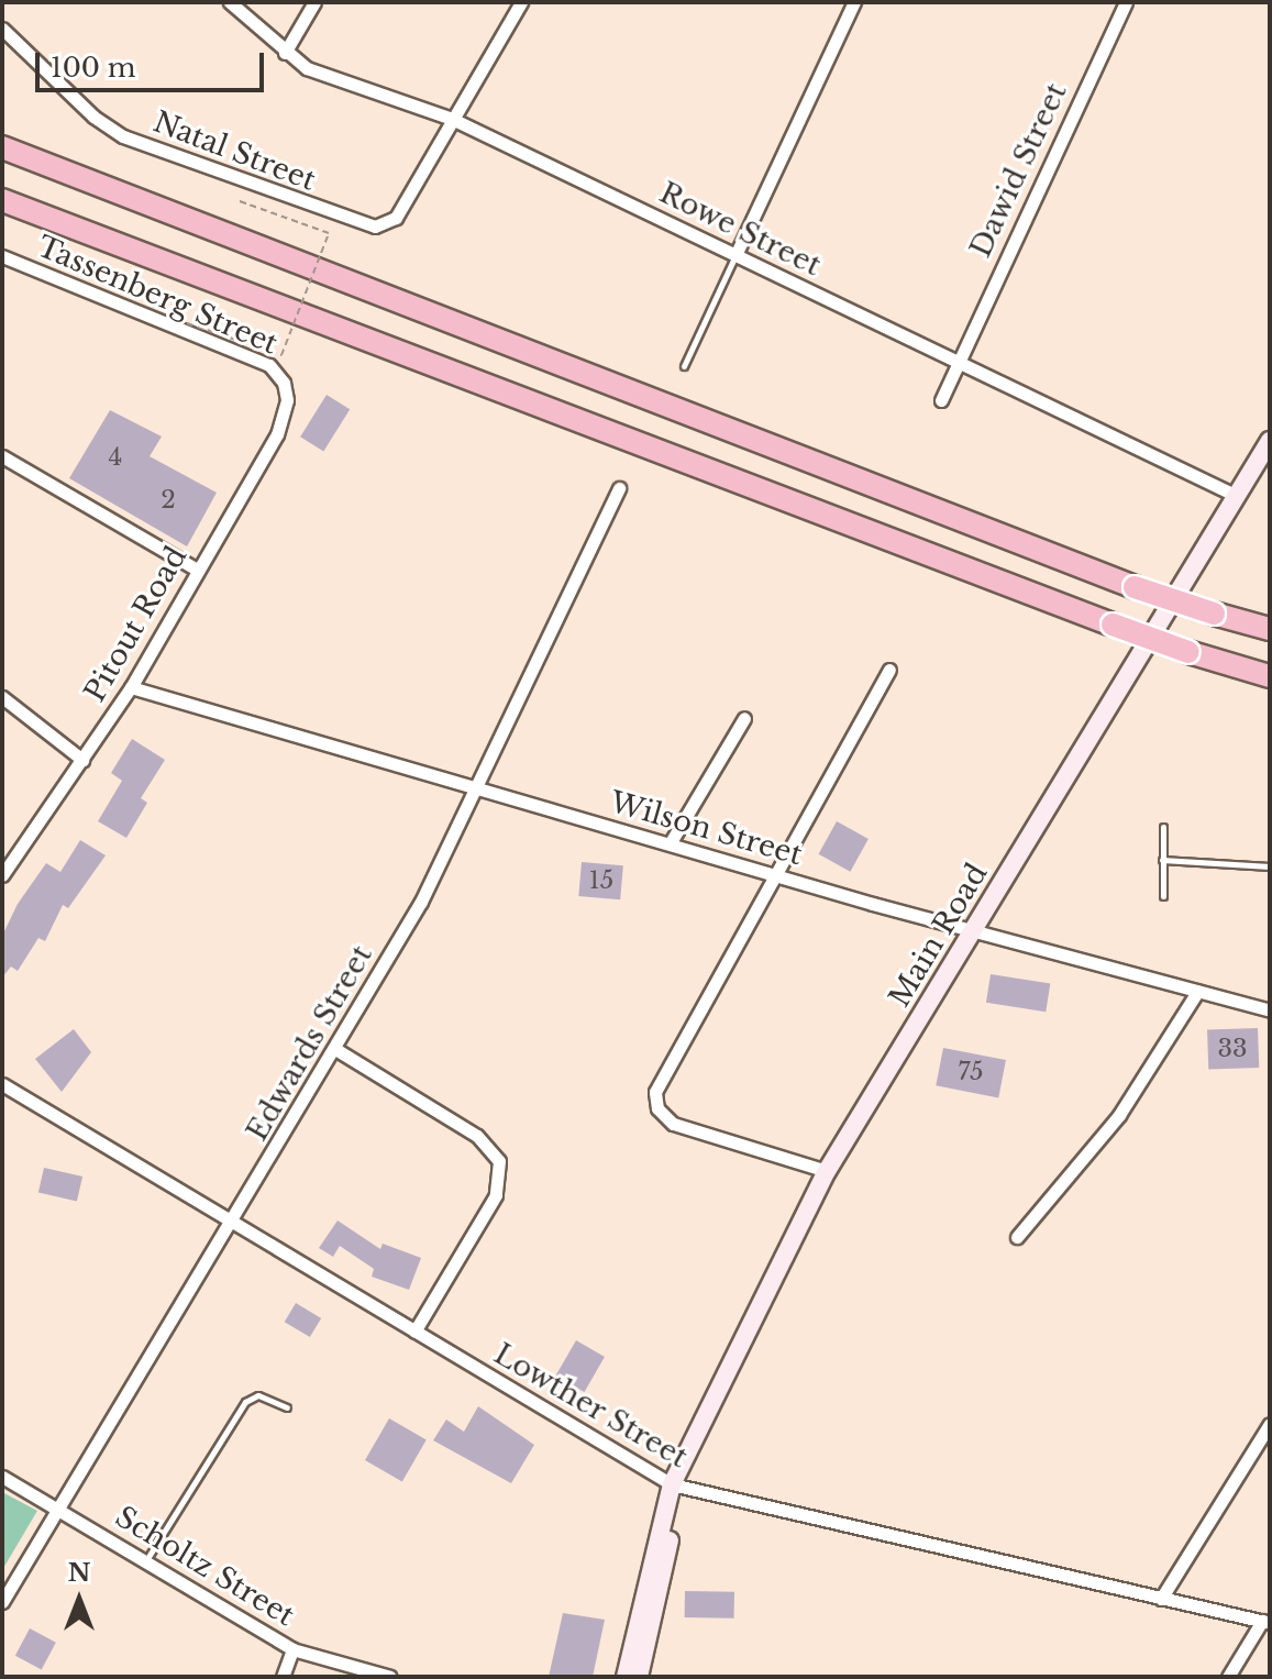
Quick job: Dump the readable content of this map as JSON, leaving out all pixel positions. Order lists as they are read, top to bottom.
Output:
{
  "streets": {
    "street": [
      "Natal Street",
      "Dawid Street",
      "Rowe Street",
      "Tassenberg Street",
      "Pitout Road",
      "Wilson Street",
      "Main Road",
      "Edwards Street",
      "Lowther Street",
      "Scholtz Street"
    ]
  },
  "crossings": [
    ["Natal Street", "Rowe Street"],
    ["Dawid Street", "Rowe Street"],
    ["Rowe Street", "Main Road"],
    ["Tassenberg Street", "Pitout Road"],
    ["Pitout Road", "Wilson Street"],
    ["Wilson Street", "Main Road"],
    ["Wilson Street", "Edwards Street"],
    ["Main Road", "Lowther Street"],
    ["Edwards Street", "Lowther Street"],
    ["Edwards Street", "Scholtz Street"]
  ],
  "house_numbers": [
    "4",
    "2",
    "15",
    "33",
    "75"
  ],
  "scale_bar": "100 m",
  "north": "top"
}
